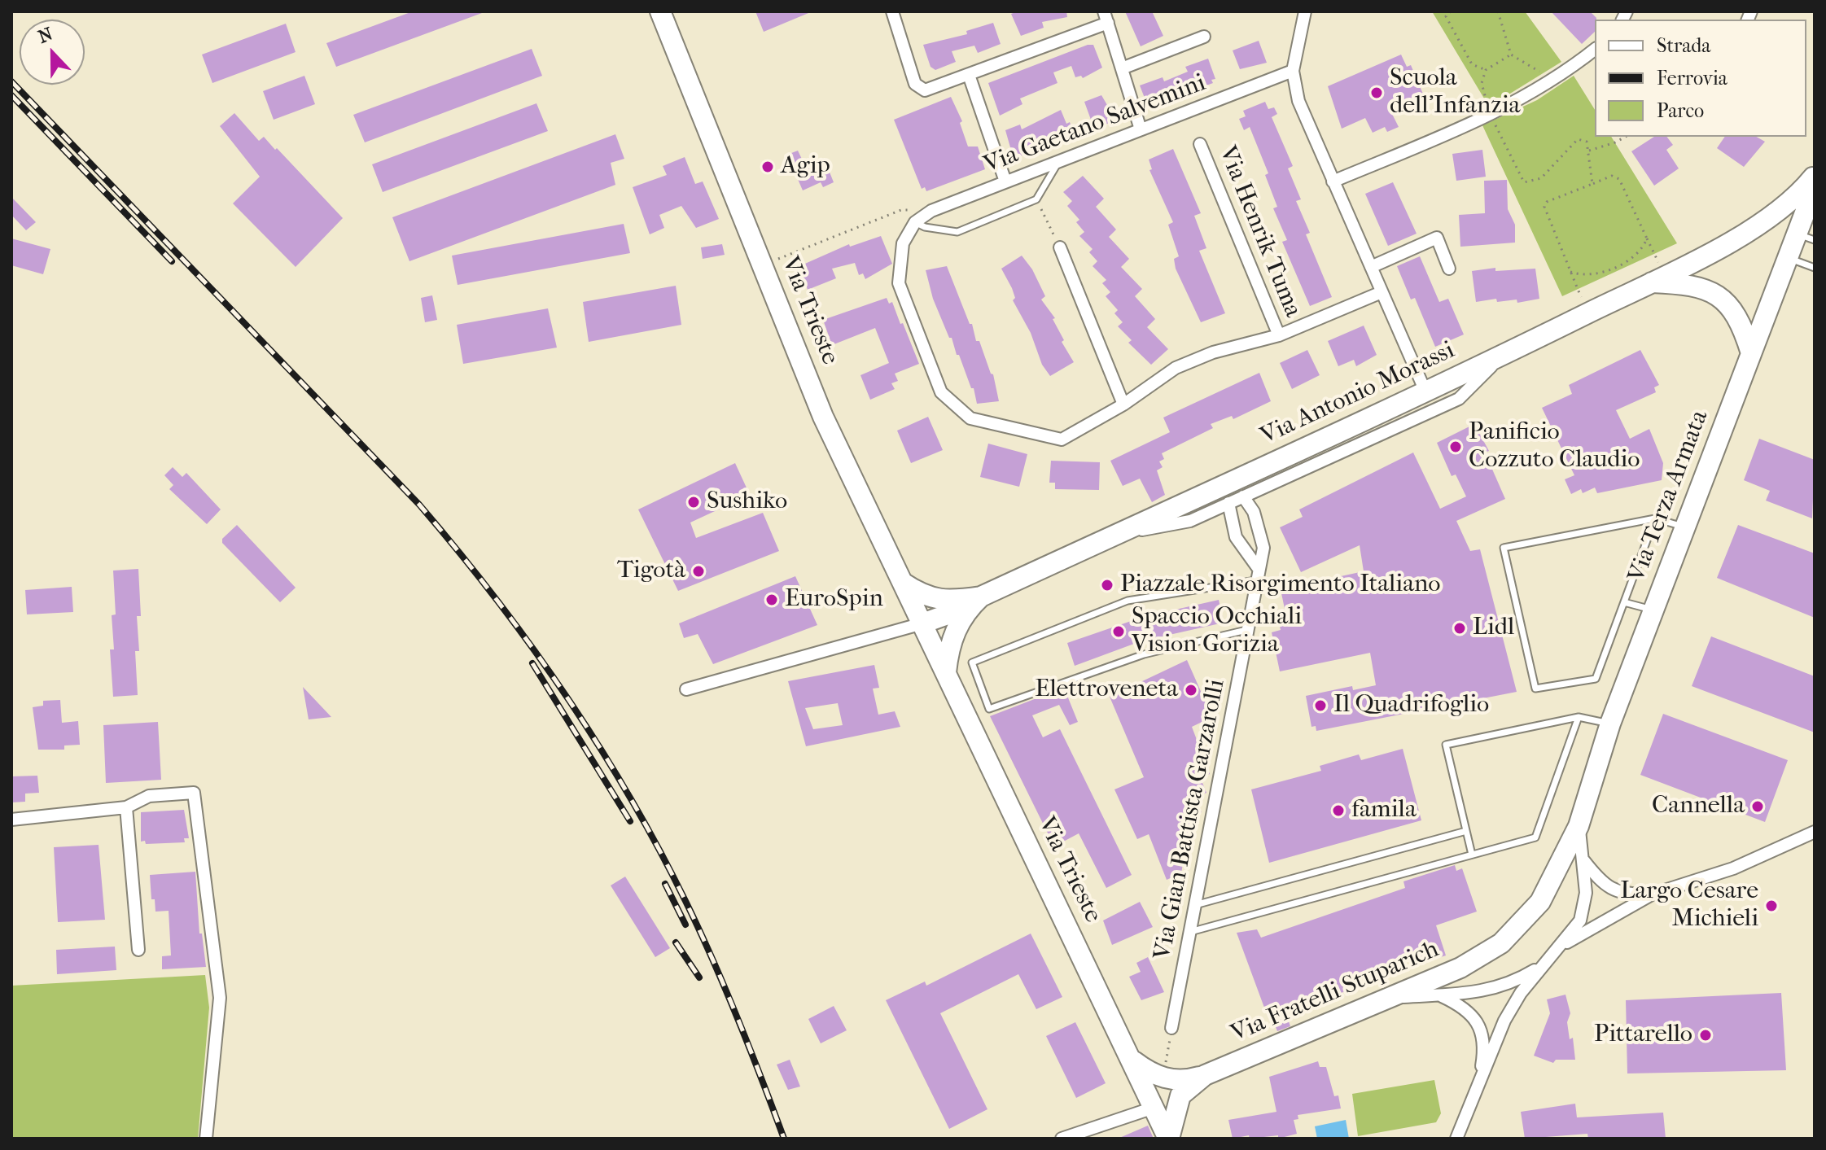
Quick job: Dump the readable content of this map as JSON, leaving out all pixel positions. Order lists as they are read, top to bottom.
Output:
{
  "streets": {
    "main road": [
      "Via Trieste",
      "Via Antonio Morassi",
      "Via Terza Armata",
      "Via Fratelli Stuparich"
    ],
    "street": ["Via Gaetano Salvemini", "Via Henrik Tuma", "Via Gian Battista Garzarolli"]
  },
  "crossings": [
    ["Via Gaetano Salvemini", "Via Henrik Tuma"],
    ["Via Trieste", "Via Antonio Morassi"],
    ["Via Trieste", "Via Fratelli Stuparich"],
    ["Via Terza Armata", "Via Fratelli Stuparich"]
  ],
  "places": [
    "Scuola dell'Infanzia",
    "Agip",
    "Panificio Cozzuto Claudio",
    "Sushiko",
    "Tigotà",
    "Piazzale Risorgimento Italiano",
    "EuroSpin",
    "Lidl",
    "Spaccio Occhiali Vision Gorizia",
    "Elettroveneta",
    "Il Quadrifoglio",
    "Cannella",
    "famila",
    "Largo Cesare Michieli",
    "Pittarello"
  ],
  "legend": ["Strada", "Ferrovia", "Parco"],
  "north": "top"
}
